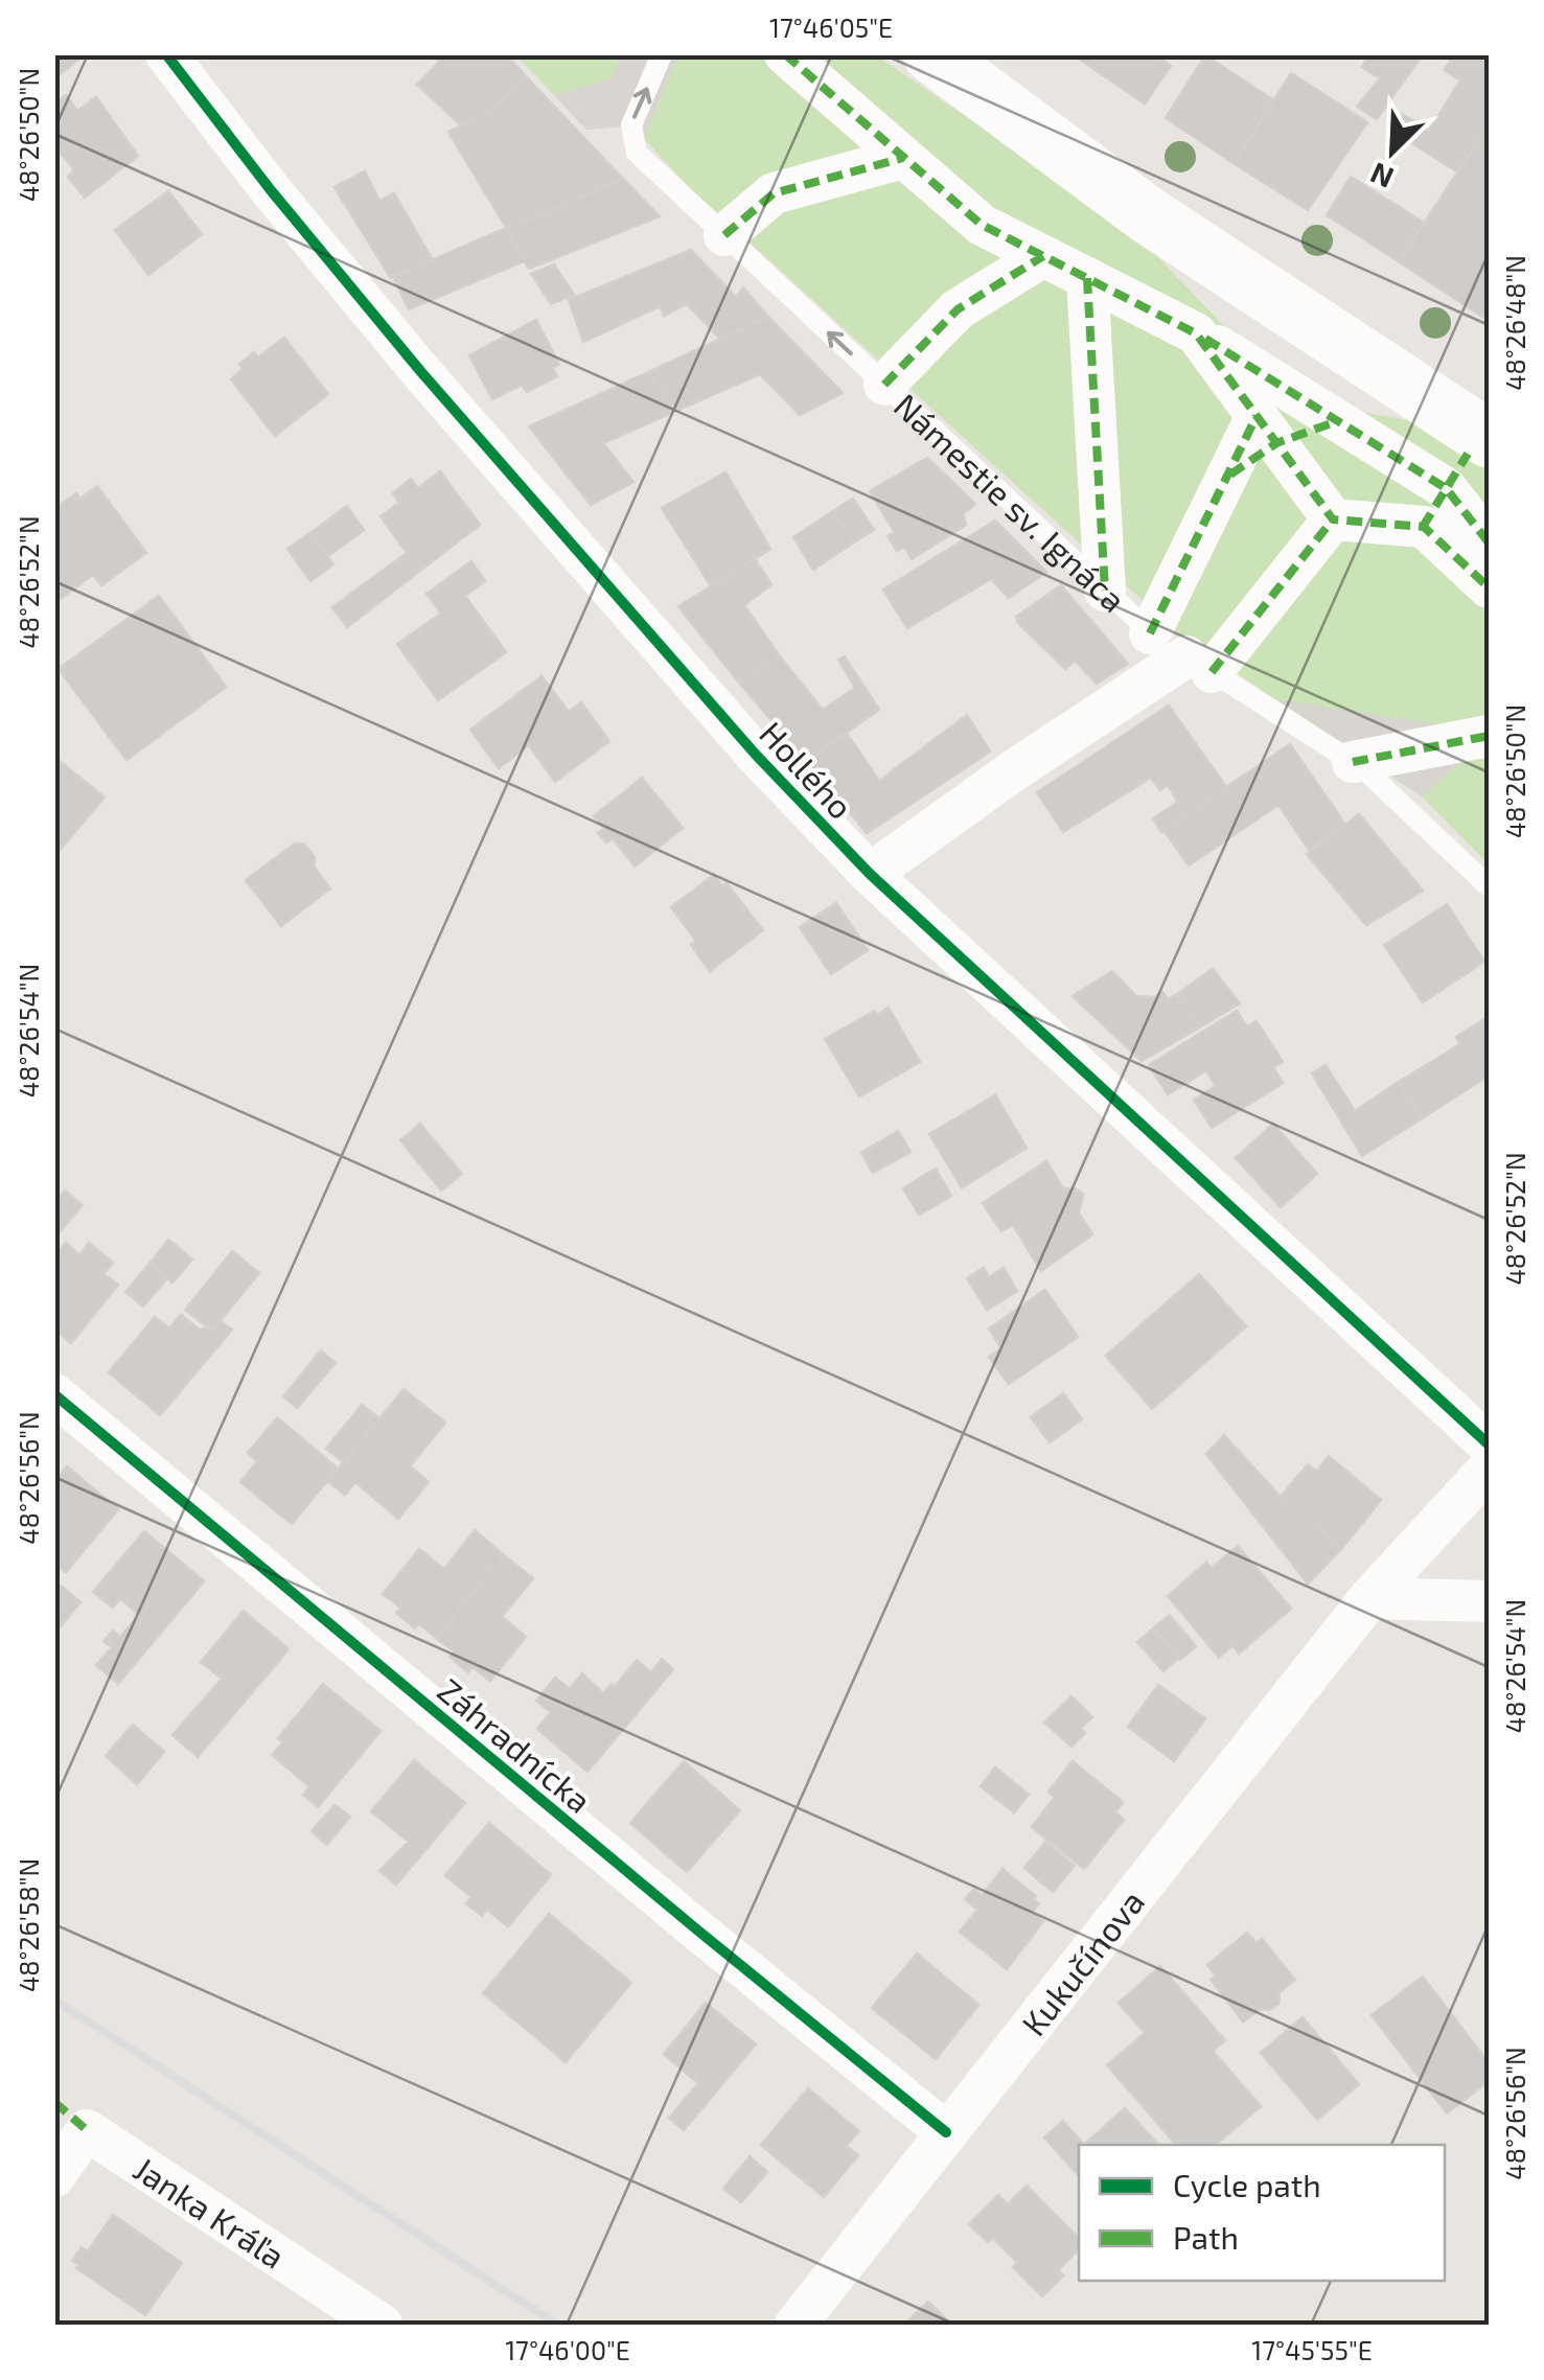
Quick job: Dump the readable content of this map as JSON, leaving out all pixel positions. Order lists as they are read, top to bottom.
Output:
{
  "streets": {
    "street": [
      "Hollého",
      "Záhradnícka",
      "Kukučínova",
      "Janka Kráľa"
    ],
    "lane": ["Námestie sv. Ignáca"]
  },
  "crossings": [
    ["Záhradnícka", "Kukučínova"]
  ],
  "legend": ["Cycle path", "Path"],
  "north": "bottom left",
  "coordinates": [
    "17°46'05\"E",
    "48°26'50\"N",
    "48°26'48\"N",
    "48°26'52\"N",
    "48°26'54\"N",
    "48°26'56\"N",
    "48°26'58\"N",
    "17°46'00\"E",
    "17°45'55\"E"
  ]
}
